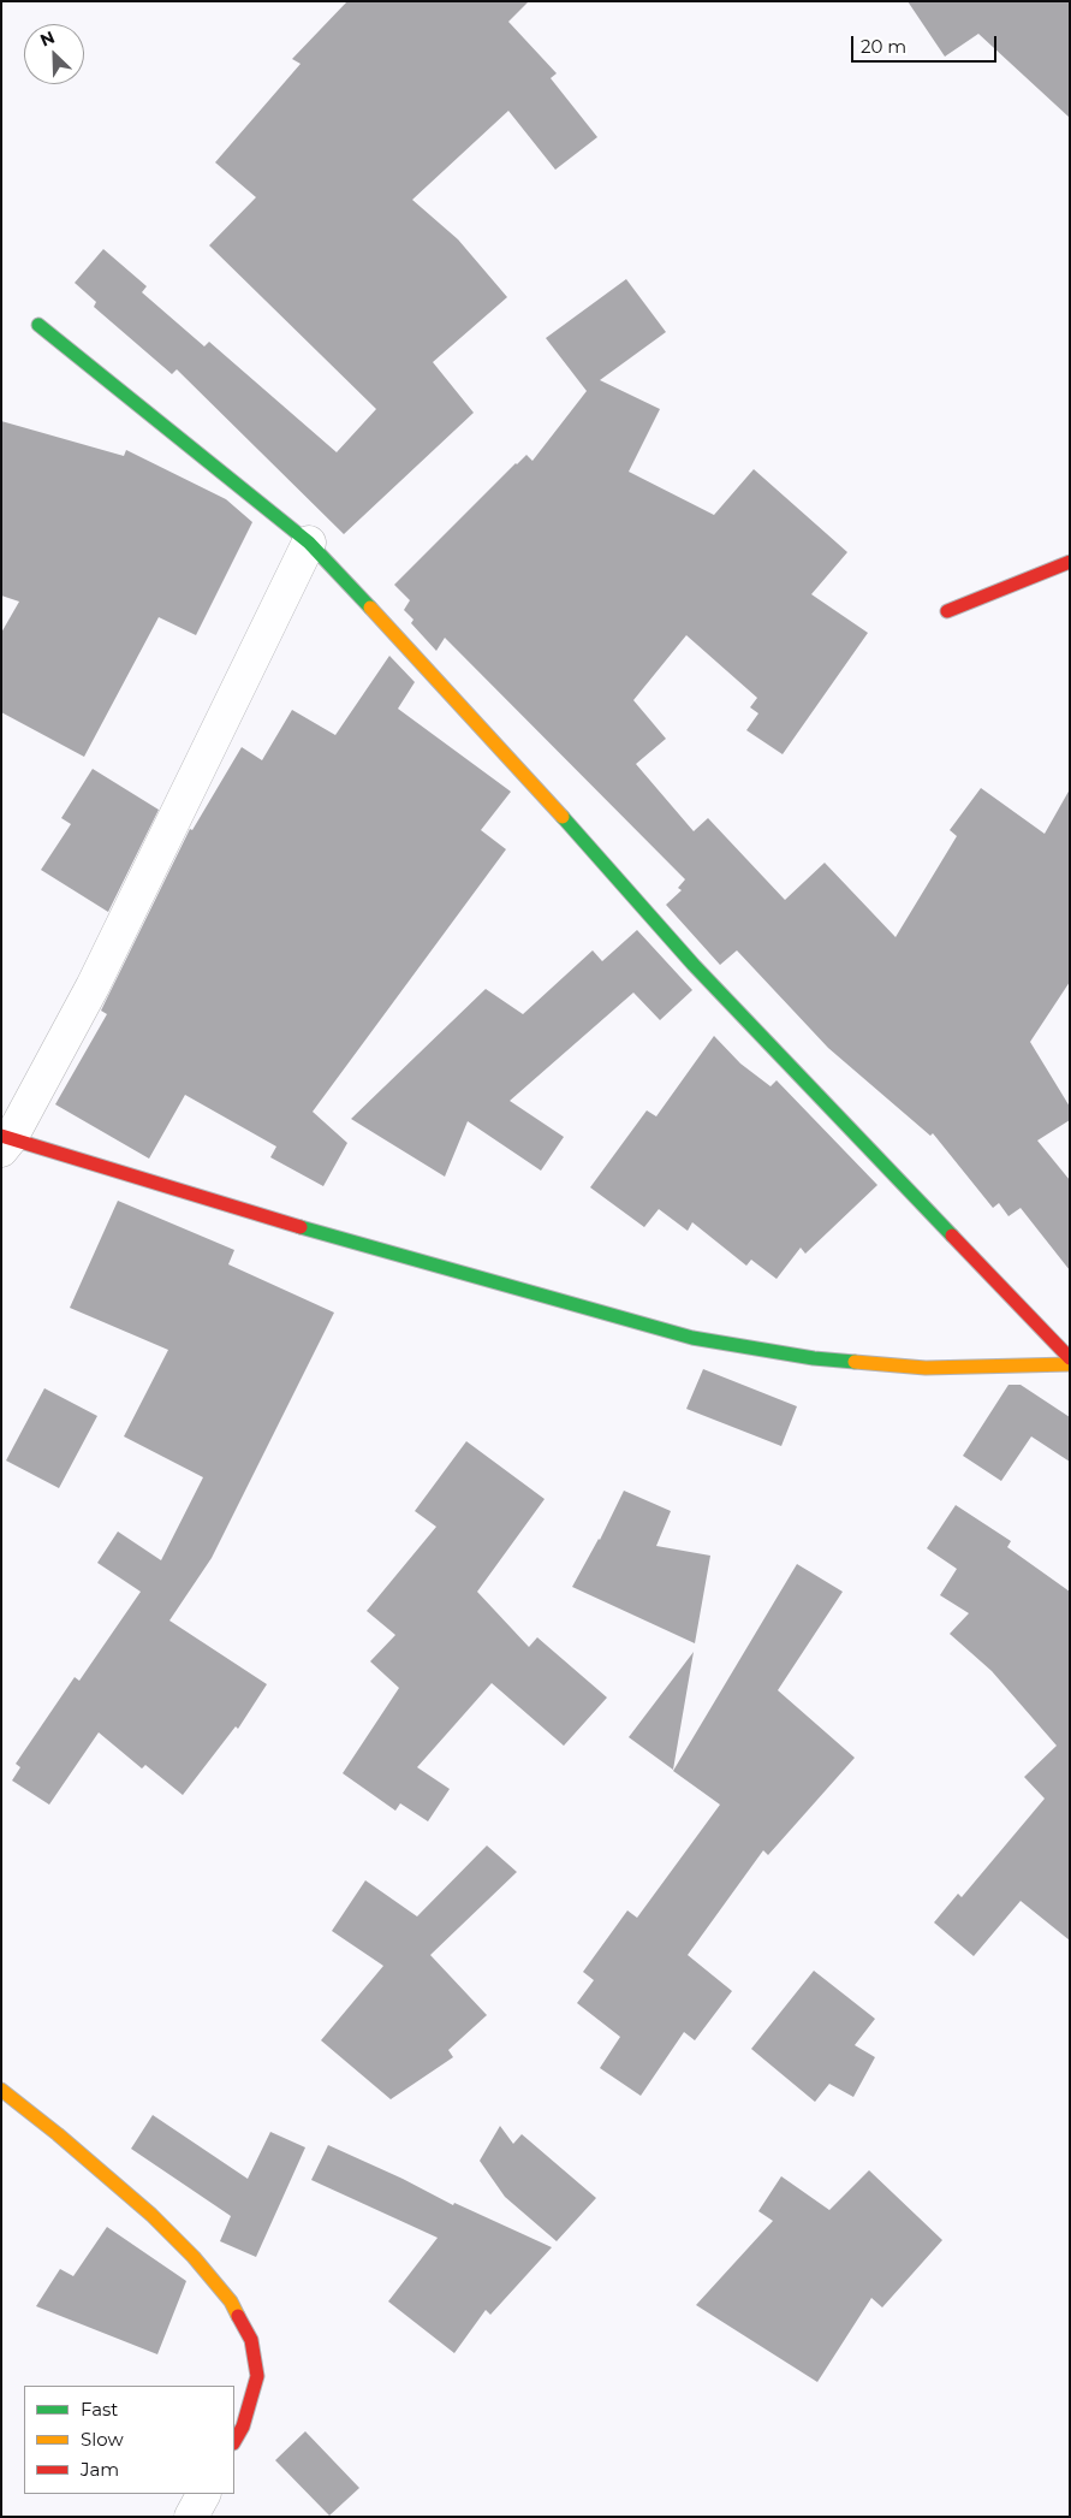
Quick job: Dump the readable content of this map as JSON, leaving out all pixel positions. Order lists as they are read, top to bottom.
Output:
{
  "legend": ["Fast", "Slow", "Jam"],
  "scale_bar": "20 m",
  "north": "top left"
}
